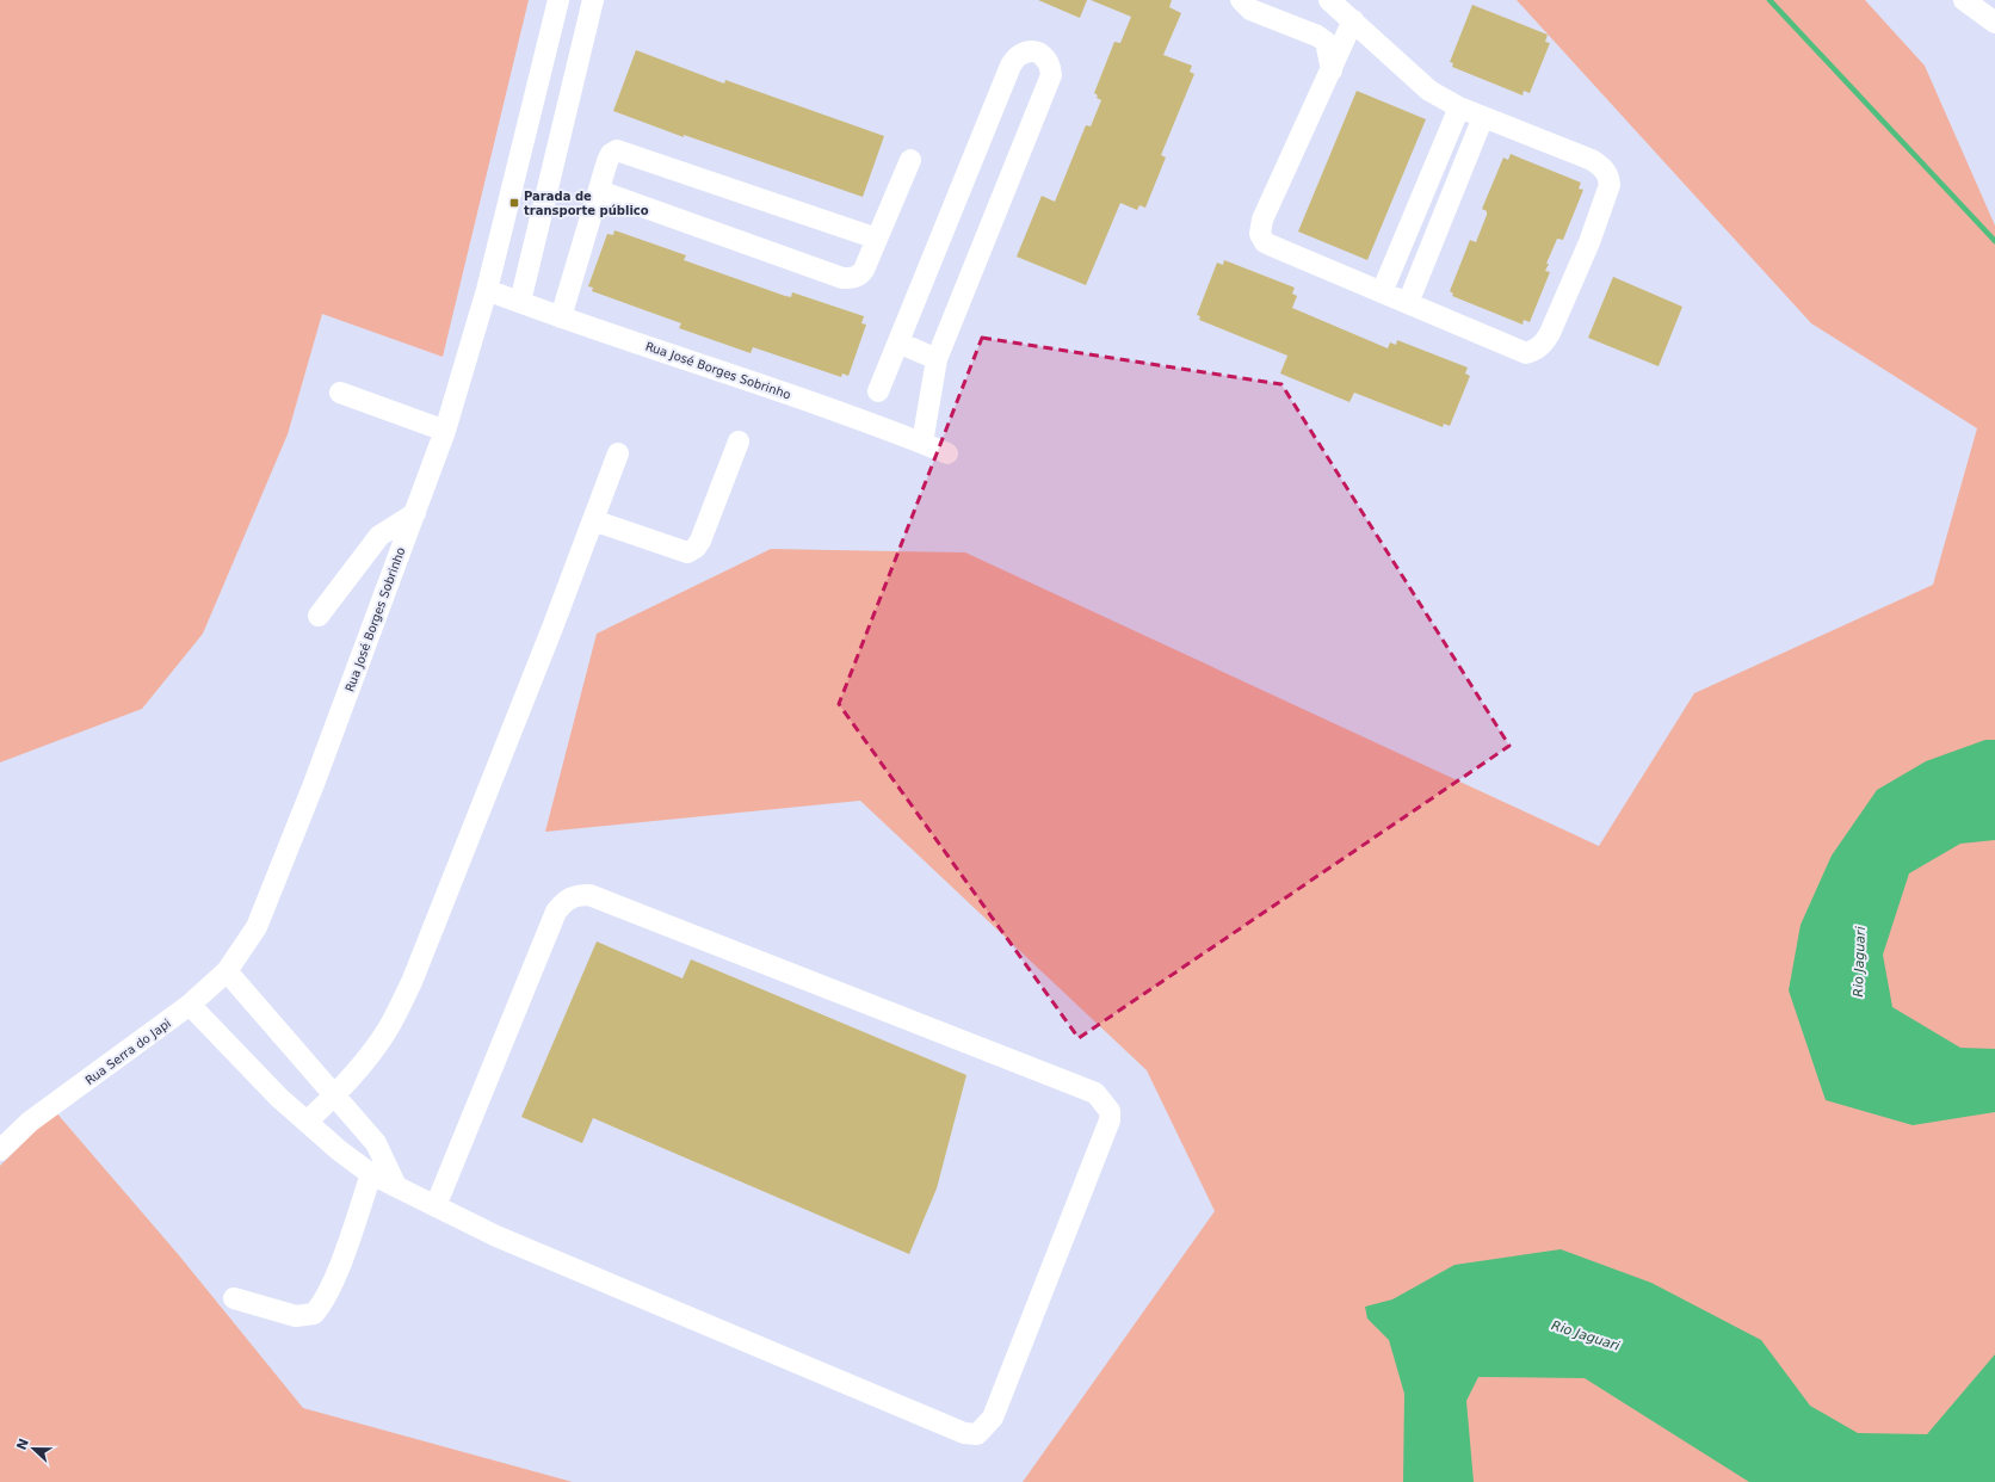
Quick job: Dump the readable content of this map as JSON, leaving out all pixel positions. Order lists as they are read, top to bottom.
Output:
{
  "streets": {
    "street": ["Rua José Borges Sobrinho", "Rua Serra do Japi"]
  },
  "crossings": [
    ["Rua José Borges Sobrinho", "Rua Serra do Japi"]
  ],
  "water": ["Rio Jaguari"],
  "places": {
    "transit": ["Parada de transporte público"]
  },
  "north": "left"
}
